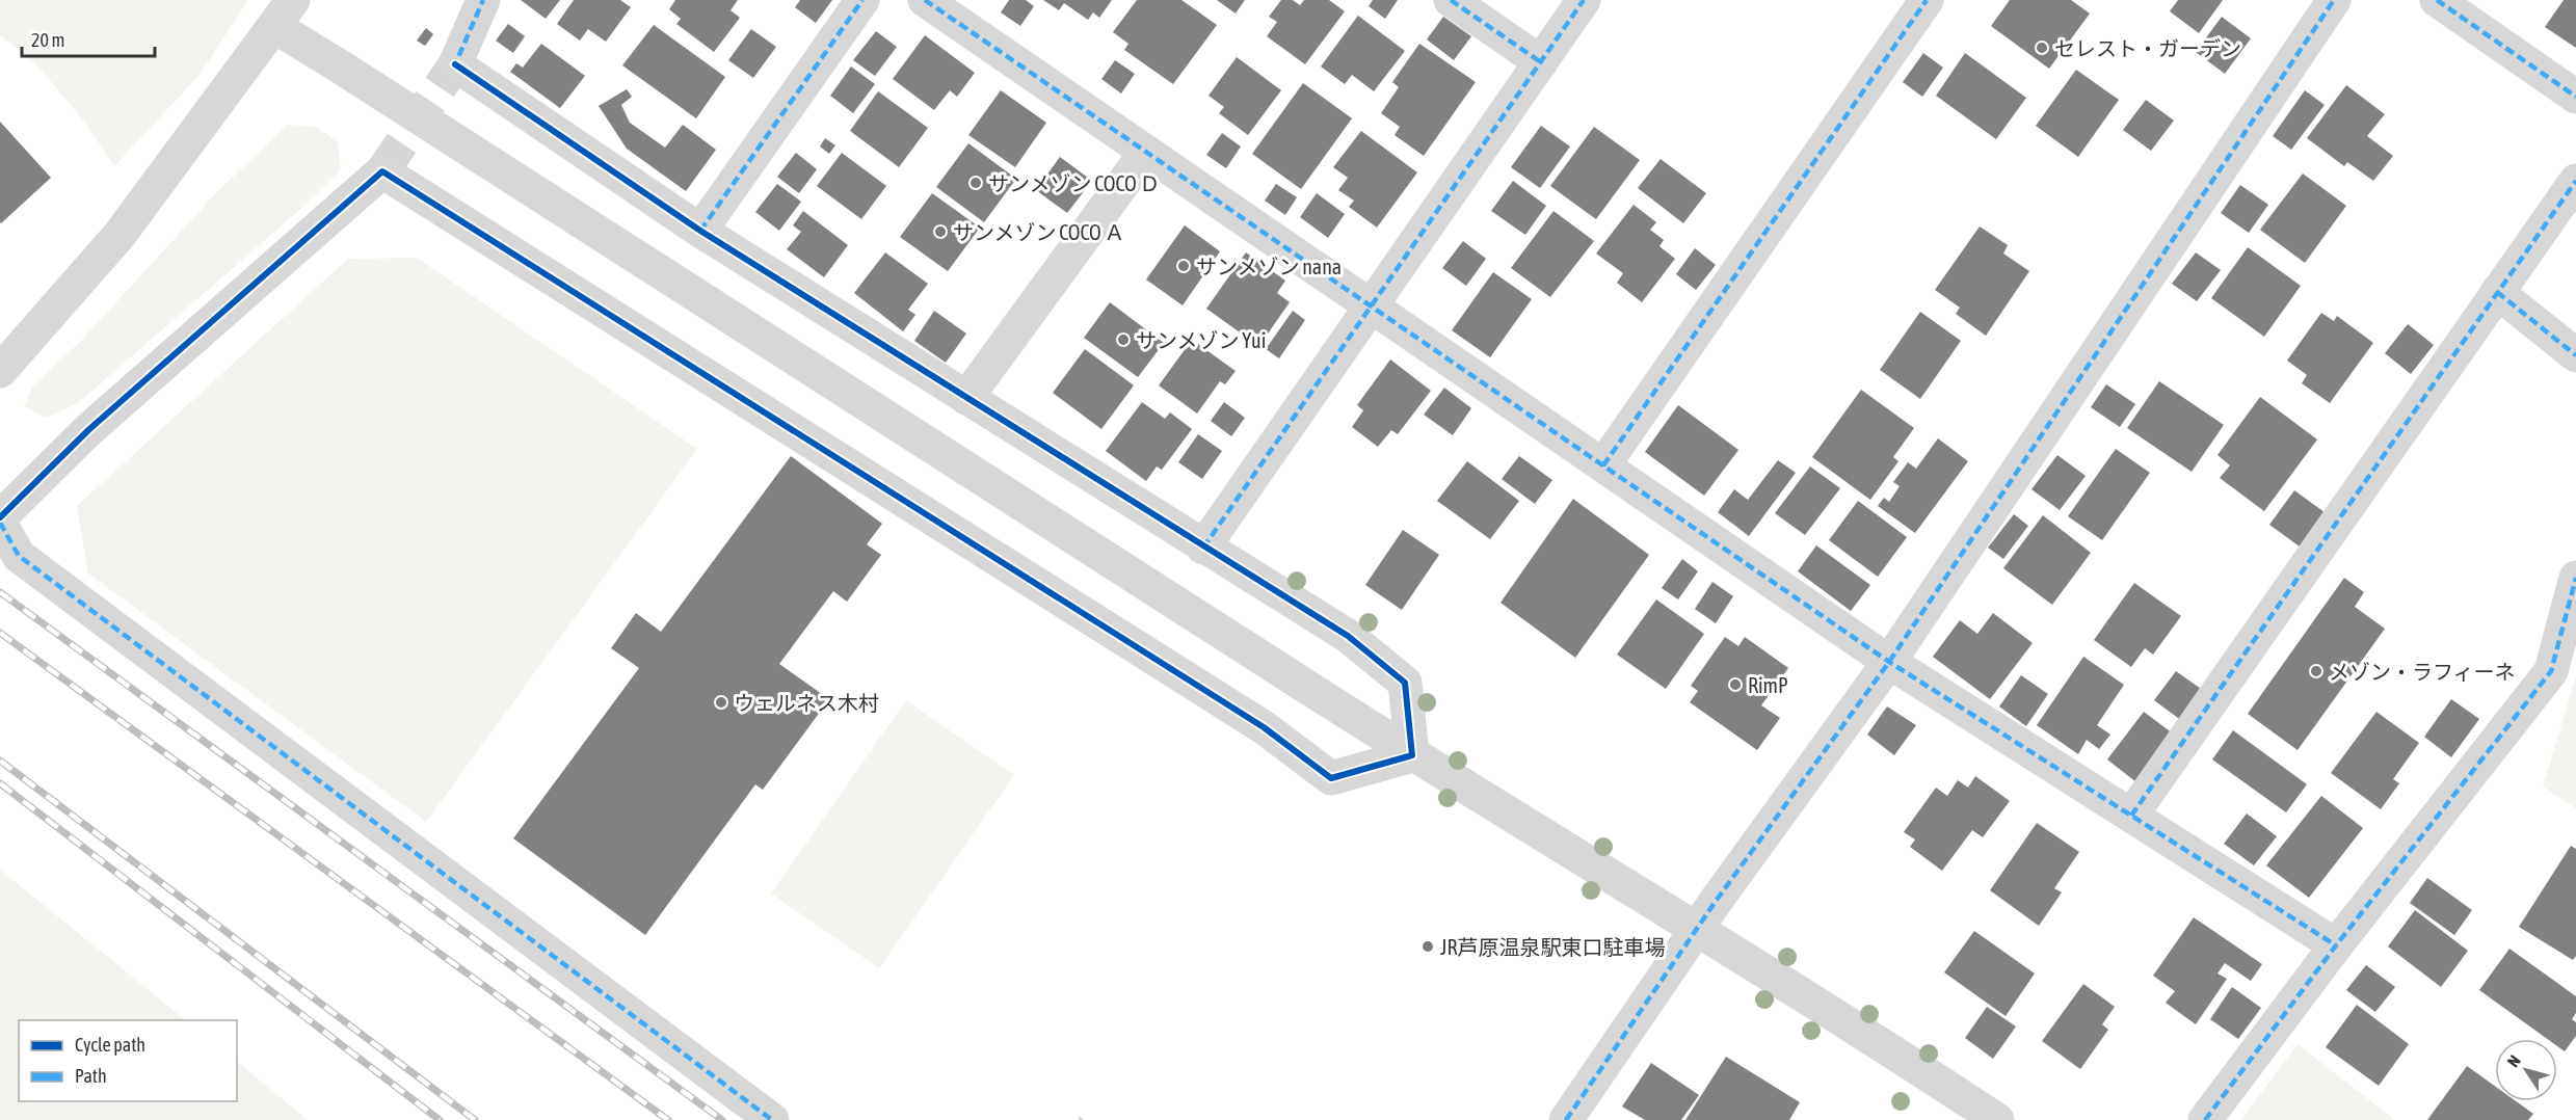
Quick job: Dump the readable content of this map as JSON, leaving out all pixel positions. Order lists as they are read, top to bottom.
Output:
{
  "places": [
    "セレスト・ガーデン",
    "サンメゾン COCO Ｄ",
    "サンメゾン COCO Ａ",
    "サンメゾン nana",
    "サンメゾン Yui",
    "メゾン・ラフィーネ",
    "RimP",
    "ウェルネス木村",
    "JR芦原温泉駅東口駐車場"
  ],
  "legend": ["Cycle path", "Path"],
  "scale_bar": "20 m",
  "north": "top left"
}
